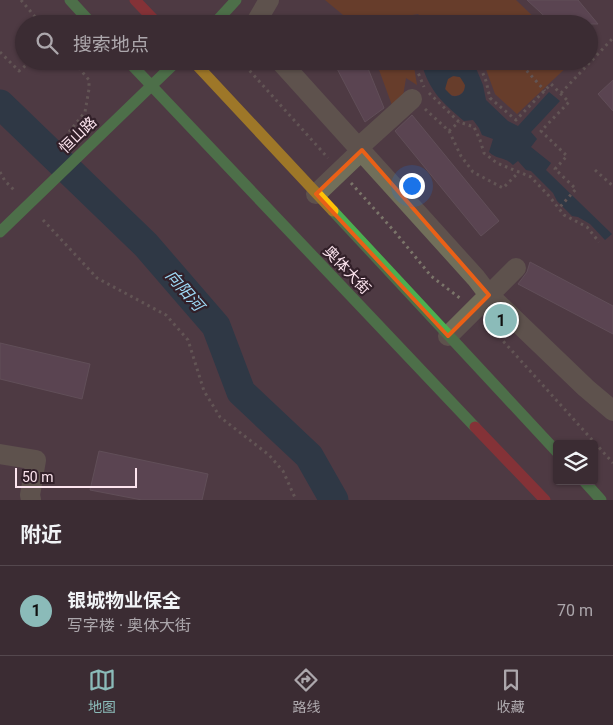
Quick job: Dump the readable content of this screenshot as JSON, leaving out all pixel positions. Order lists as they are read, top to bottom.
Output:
{
  "streets": {
    "main road": ["恒山路", "奥体大街"]
  },
  "crossings": [
    ["恒山路", "奥体大街"]
  ],
  "water": ["向阳河"],
  "scale_bar": "50 m",
  "page": {
    "search": "搜索地点",
    "pins": "1",
    "scale": "50 m",
    "heading": "附近",
    "list": [
      {
        "mark": "1",
        "name": "银城物业保全",
        "note": "写字楼 · 奥体大街",
        "value": "70 m"
      }
    ],
    "nav": ["地图", "路线", "收藏"]
  }
}
